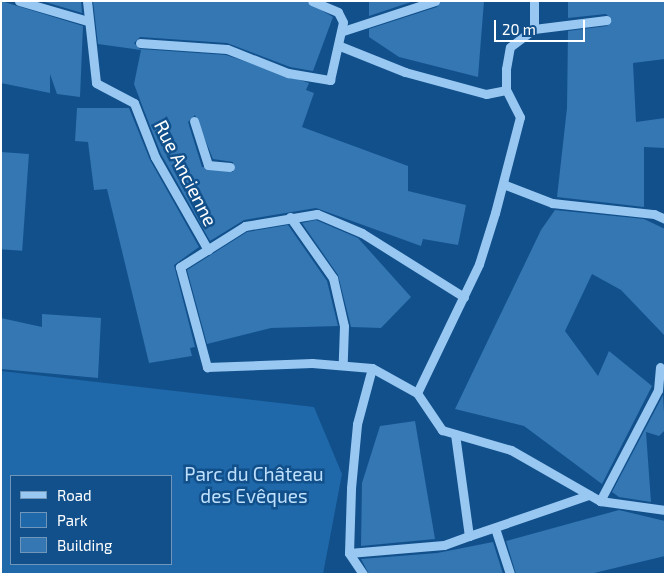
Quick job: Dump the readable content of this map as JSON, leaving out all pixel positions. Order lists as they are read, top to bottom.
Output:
{
  "streets": {
    "street": ["Rue Ancienne"]
  },
  "parks": ["Parc du Château des Evêques"],
  "legend": ["Road", "Park", "Building"],
  "scale_bar": "20 m"
}
